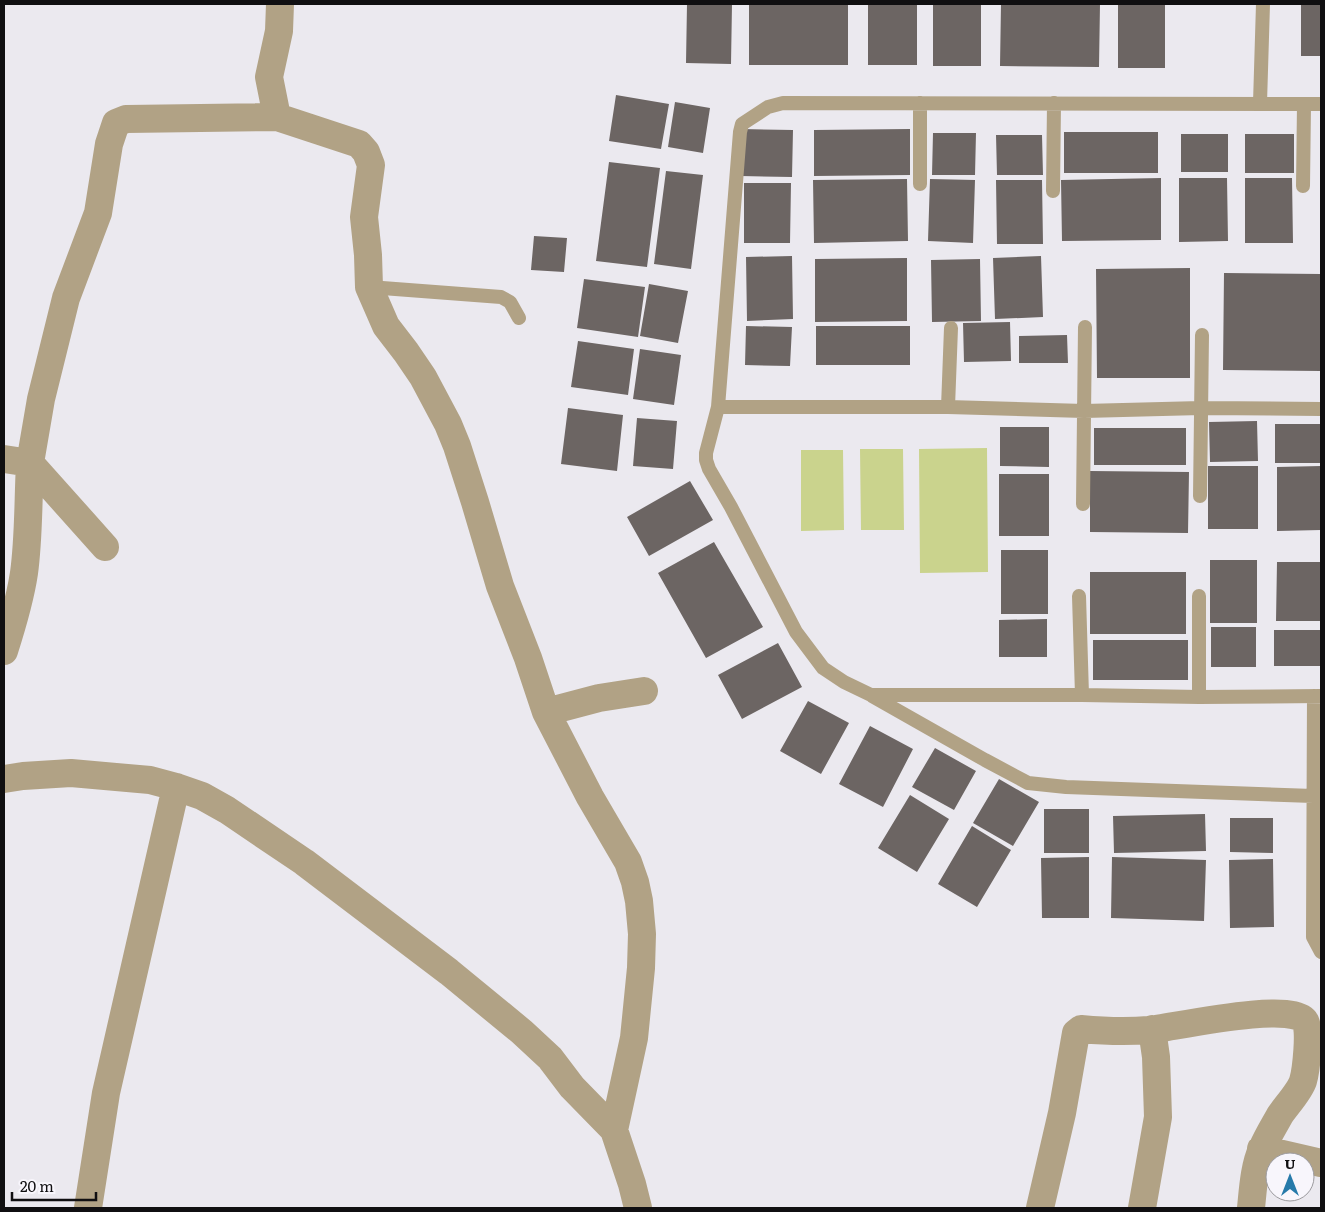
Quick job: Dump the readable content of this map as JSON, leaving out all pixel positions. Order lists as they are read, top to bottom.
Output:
{
  "scale_bar": "20 m",
  "north": "top"
}
